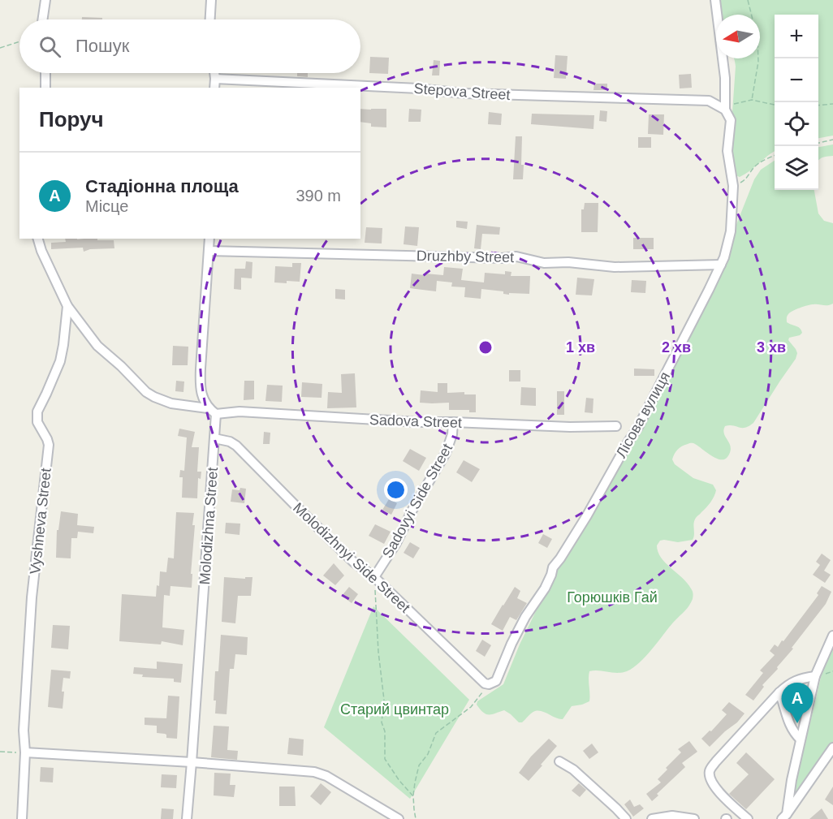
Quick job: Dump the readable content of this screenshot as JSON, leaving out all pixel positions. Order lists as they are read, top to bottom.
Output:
{
  "streets": {
    "street": [
      "Stepova Street",
      "Druzhby Street",
      "Лісова вулиця",
      "Sadova Street",
      "Sadovyi Side Street",
      "Vyshneva Street",
      "Molodizhna Street",
      "Molodizhnyi Side Street"
    ]
  },
  "crossings": [
    ["Stepova Street", "Лісова вулиця"],
    ["Druzhby Street", "Лісова вулиця"],
    ["Лісова вулиця", "Molodizhnyi Side Street"],
    ["Sadova Street", "Sadovyi Side Street"],
    ["Sadova Street", "Molodizhna Street"],
    ["Sadovyi Side Street", "Molodizhnyi Side Street"],
    ["Molodizhna Street", "Molodizhnyi Side Street"]
  ],
  "parks": ["Горюшків Гай", "Старий цвинтар"],
  "north": "left",
  "page": {
    "map_buttons": ["+", "−"],
    "search": "Пошук",
    "heading": "Поруч",
    "list": [
      {
        "mark": "A",
        "name": "Стадіонна площа",
        "note": "Місце",
        "value": "390 m"
      }
    ],
    "pins": "A"
  },
  "rings": ["1 хв", "2 хв", "3 хв"]
}
